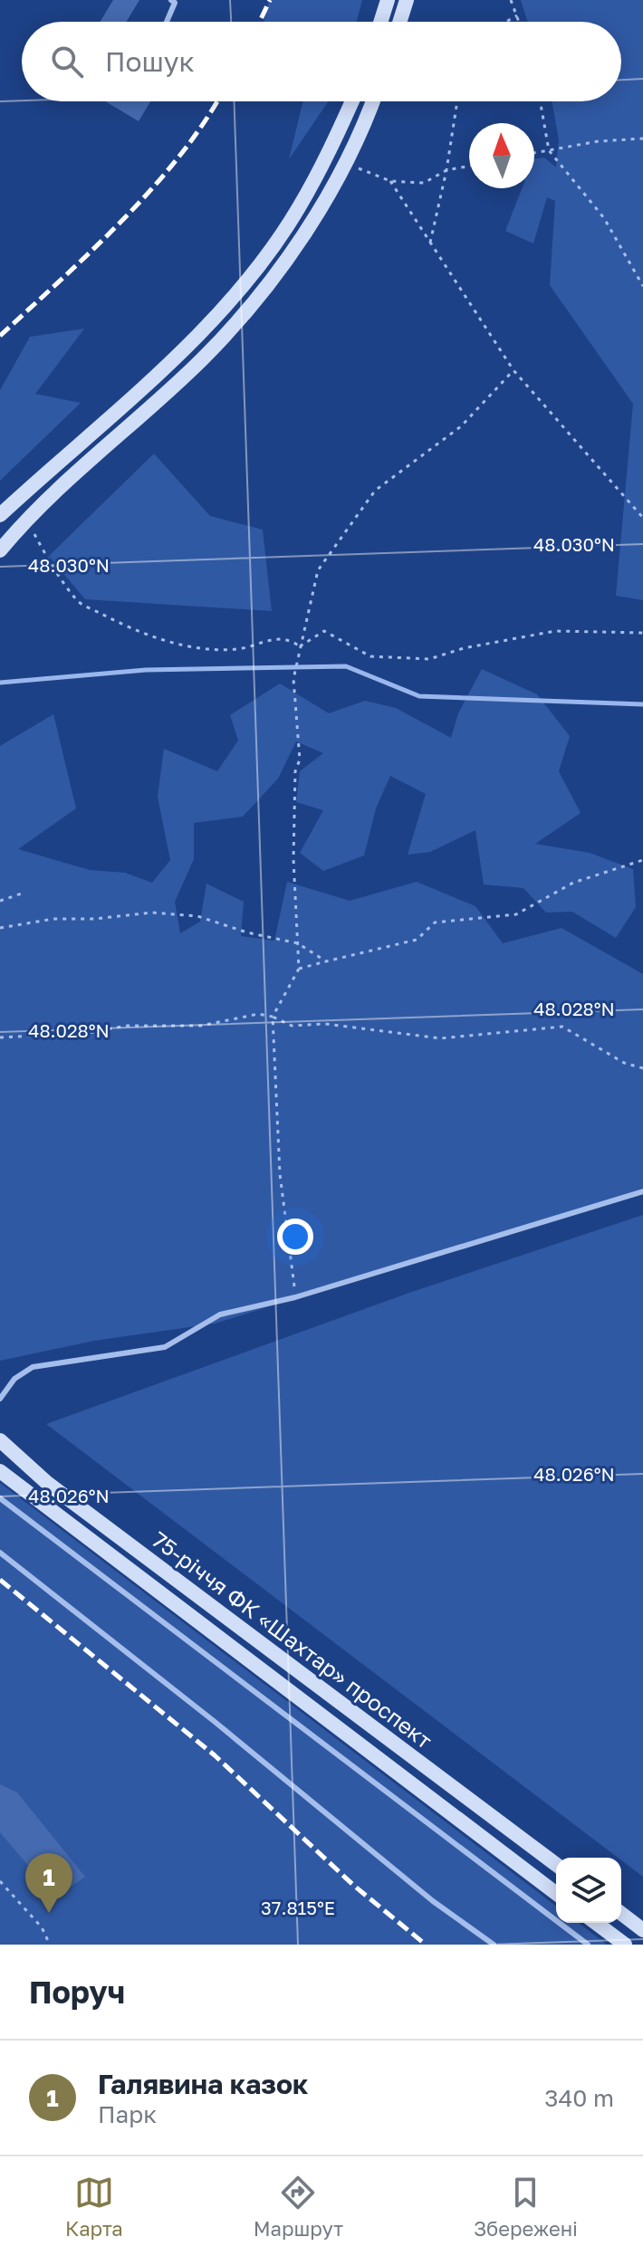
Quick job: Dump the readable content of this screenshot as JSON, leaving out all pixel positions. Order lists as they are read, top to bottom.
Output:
{
  "streets": {
    "main road": ["75-річчя ФК «Шахтар» проспект"]
  },
  "north": "top",
  "page": {
    "search": "Пошук",
    "pins": "1",
    "heading": "Поруч",
    "list": [
      {
        "mark": "1",
        "name": "Галявина казок",
        "note": "Парк",
        "value": "340 m"
      }
    ],
    "nav": ["Карта", "Маршрут", "Збережені"]
  },
  "coordinates": [
    "48.030°N",
    "48.028°N",
    "48.026°N",
    "37.815°E"
  ]
}
